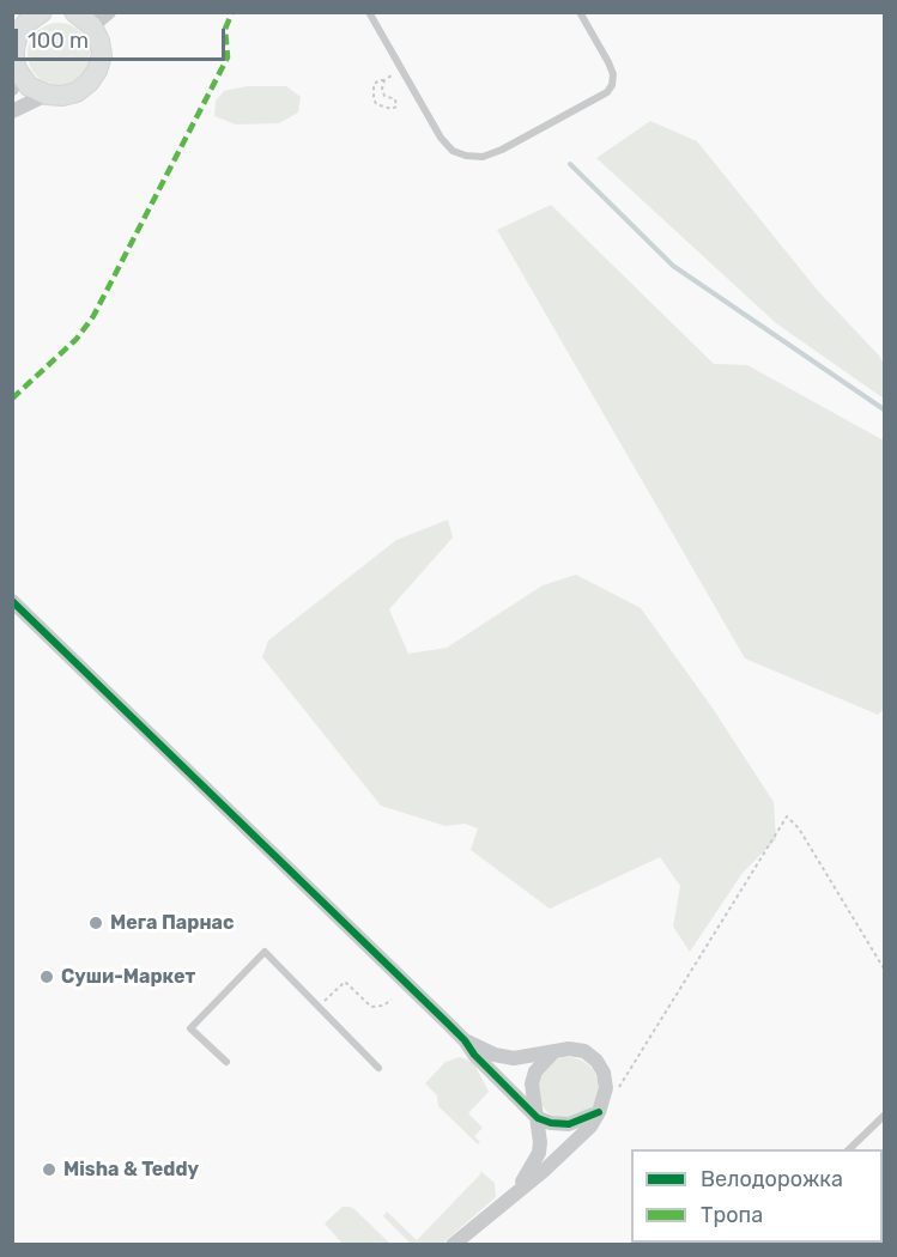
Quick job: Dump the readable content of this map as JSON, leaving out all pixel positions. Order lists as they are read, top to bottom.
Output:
{
  "places": ["Мега Парнас", "Суши-Маркет", "Misha & Teddy"],
  "legend": ["Велодорожка", "Тропа"],
  "scale_bar": "100 m"
}
